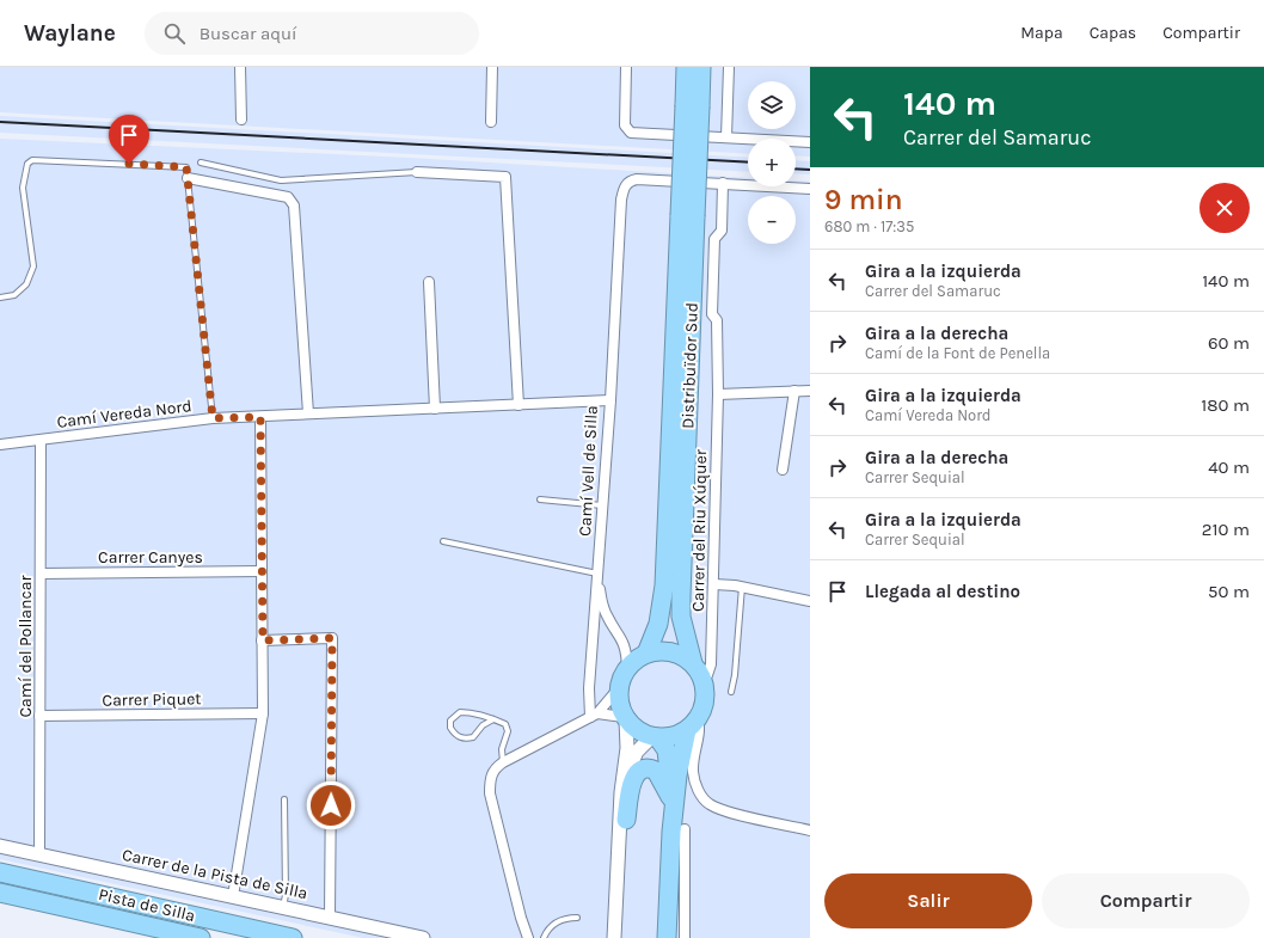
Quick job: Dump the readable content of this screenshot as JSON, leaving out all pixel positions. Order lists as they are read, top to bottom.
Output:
{
  "streets": {
    "highway": ["Distribuïdor Sud", "Pista de Silla"],
    "street": [
      "Camí Vereda Nord",
      "Camí Vell de Silla",
      "Carrer del Riu Xúquer",
      "Carrer Canyes",
      "Camí del Pollancar",
      "Carrer Piquet",
      "Carrer de la Pista de Silla"
    ]
  },
  "crossings": [
    ["Distribuïdor Sud", "Carrer del Riu Xúquer"],
    ["Camí Vereda Nord", "Camí Vell de Silla"],
    ["Camí Vereda Nord", "Camí del Pollancar"],
    ["Carrer Canyes", "Camí del Pollancar"],
    ["Camí del Pollancar", "Carrer Piquet"],
    ["Camí del Pollancar", "Carrer de la Pista de Silla"]
  ],
  "page": {
    "header": "Waylane",
    "search": "Buscar aquí",
    "nav": ["Mapa", "Capas", "Compartir"],
    "turn": ["140 m", "Carrer del Samaruc"],
    "map_buttons": ["+", "−"],
    "heading": ["9 min", "680 m · 17:35"],
    "list": [
      {
        "name": "Gira a la izquierda",
        "note": "Carrer del Samaruc",
        "value": "140 m"
      },
      {
        "name": "Gira a la derecha",
        "note": "Camí de la Font de Penella",
        "value": "60 m"
      },
      {
        "name": "Gira a la izquierda",
        "note": "Camí Vereda Nord",
        "value": "180 m"
      },
      {
        "name": "Gira a la derecha",
        "note": "Carrer Sequial",
        "value": "40 m"
      },
      {
        "name": "Gira a la izquierda",
        "note": "Carrer Sequial",
        "value": "210 m"
      },
      {
        "name": "Llegada al destino",
        "value": "50 m"
      }
    ],
    "buttons": ["Salir", "Compartir"]
  }
}
